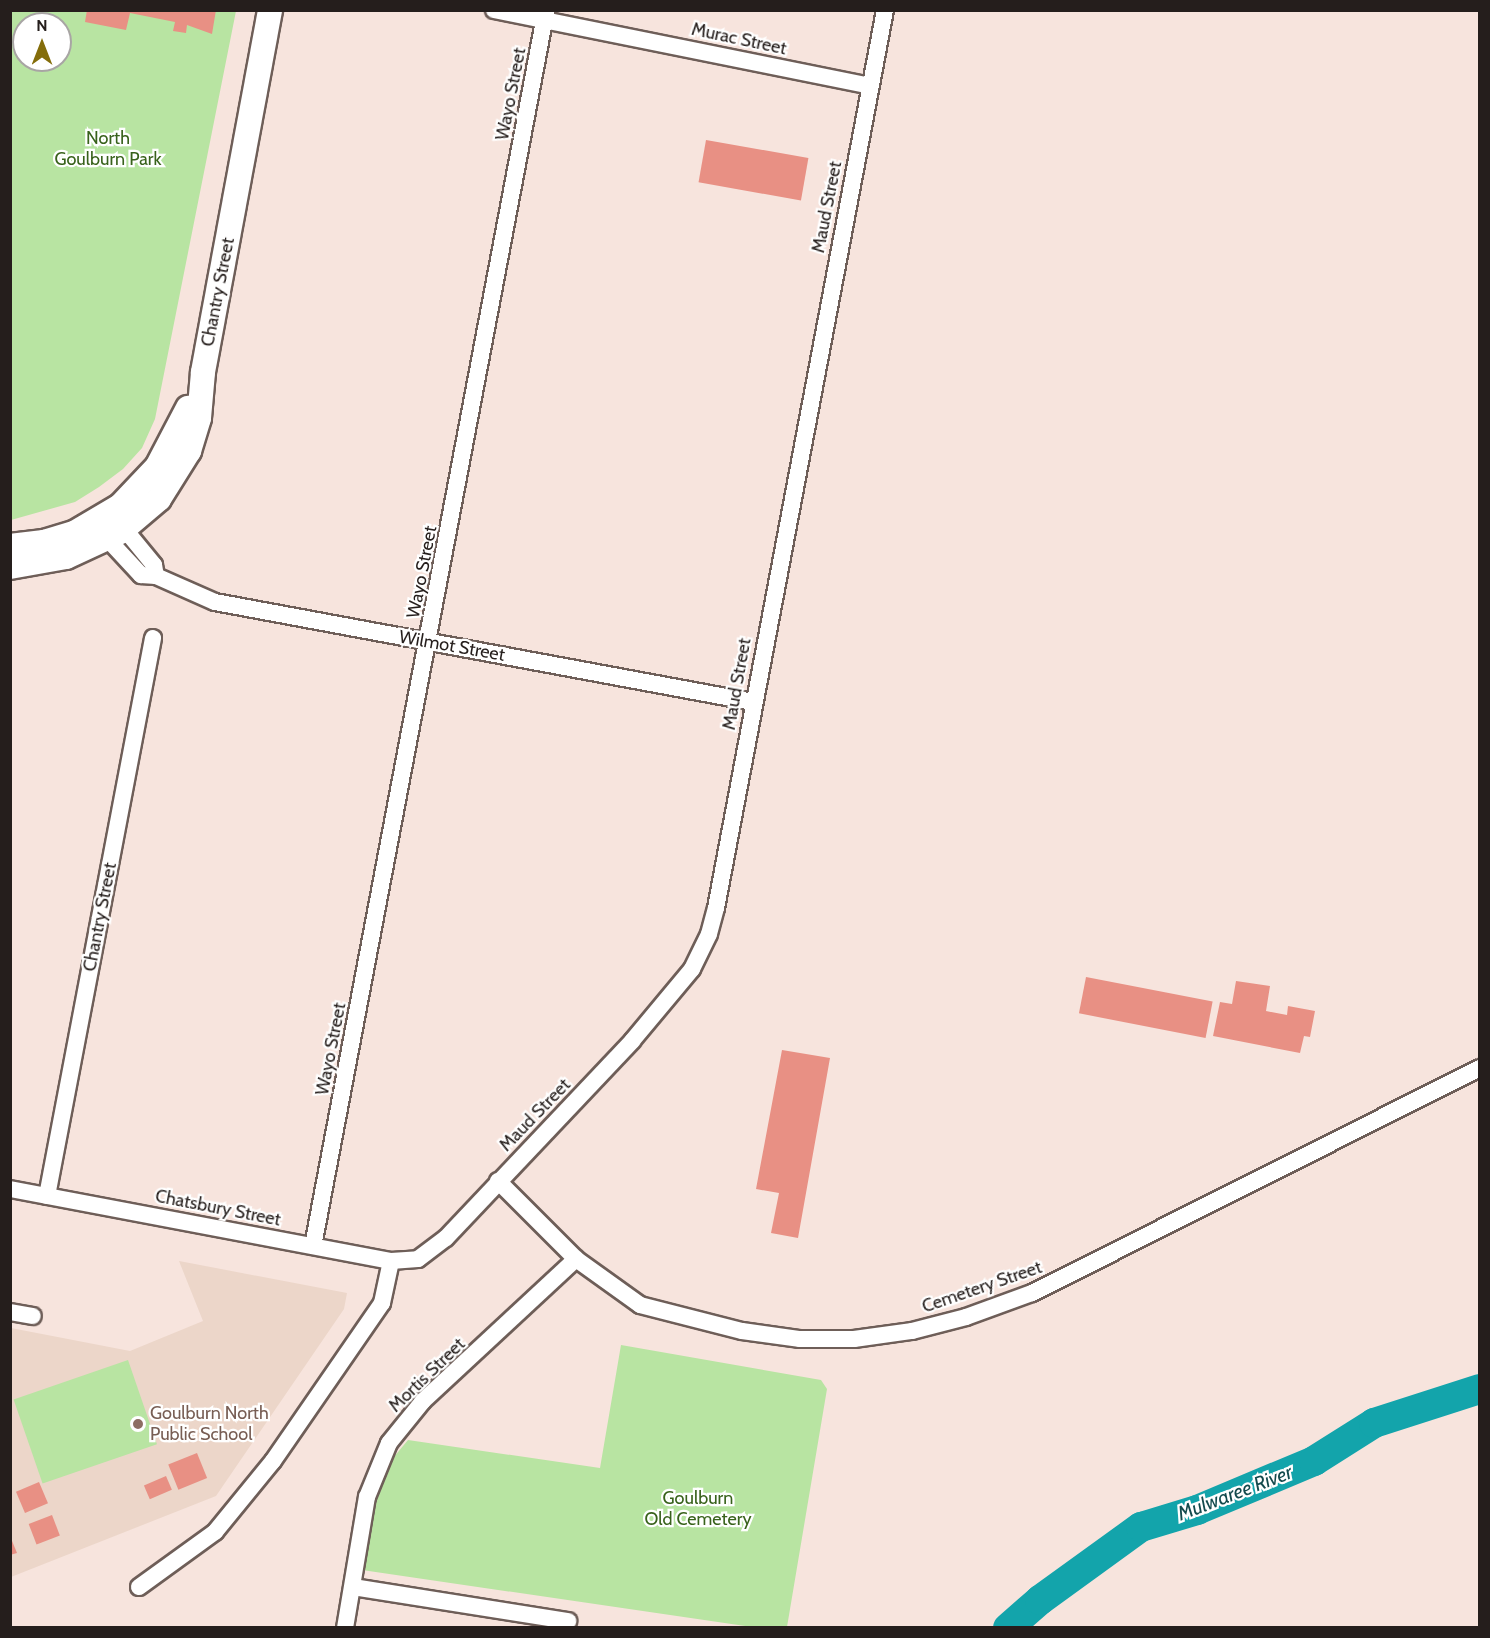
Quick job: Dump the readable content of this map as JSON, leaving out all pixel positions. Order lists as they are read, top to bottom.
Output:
{
  "streets": {
    "main road": ["Chantry Street"],
    "street": [
      "Murac Street",
      "Wayo Street",
      "Maud Street",
      "Wilmot Street",
      "Chatsbury Street",
      "Cemetery Street",
      "Mortis Street"
    ]
  },
  "crossings": [
    ["Murac Street", "Wayo Street"],
    ["Murac Street", "Maud Street"],
    ["Wayo Street", "Wilmot Street"],
    ["Wayo Street", "Chatsbury Street"],
    ["Maud Street", "Wilmot Street"],
    ["Maud Street", "Chatsbury Street"],
    ["Maud Street", "Cemetery Street"],
    ["Chantry Street", "Wilmot Street"],
    ["Chantry Street", "Chatsbury Street"],
    ["Cemetery Street", "Mortis Street"]
  ],
  "water": ["Mulwaree River"],
  "parks": ["North Goulburn Park", "Goulburn Old Cemetery"],
  "places": ["Goulburn North Public School"],
  "north": "top"
}
